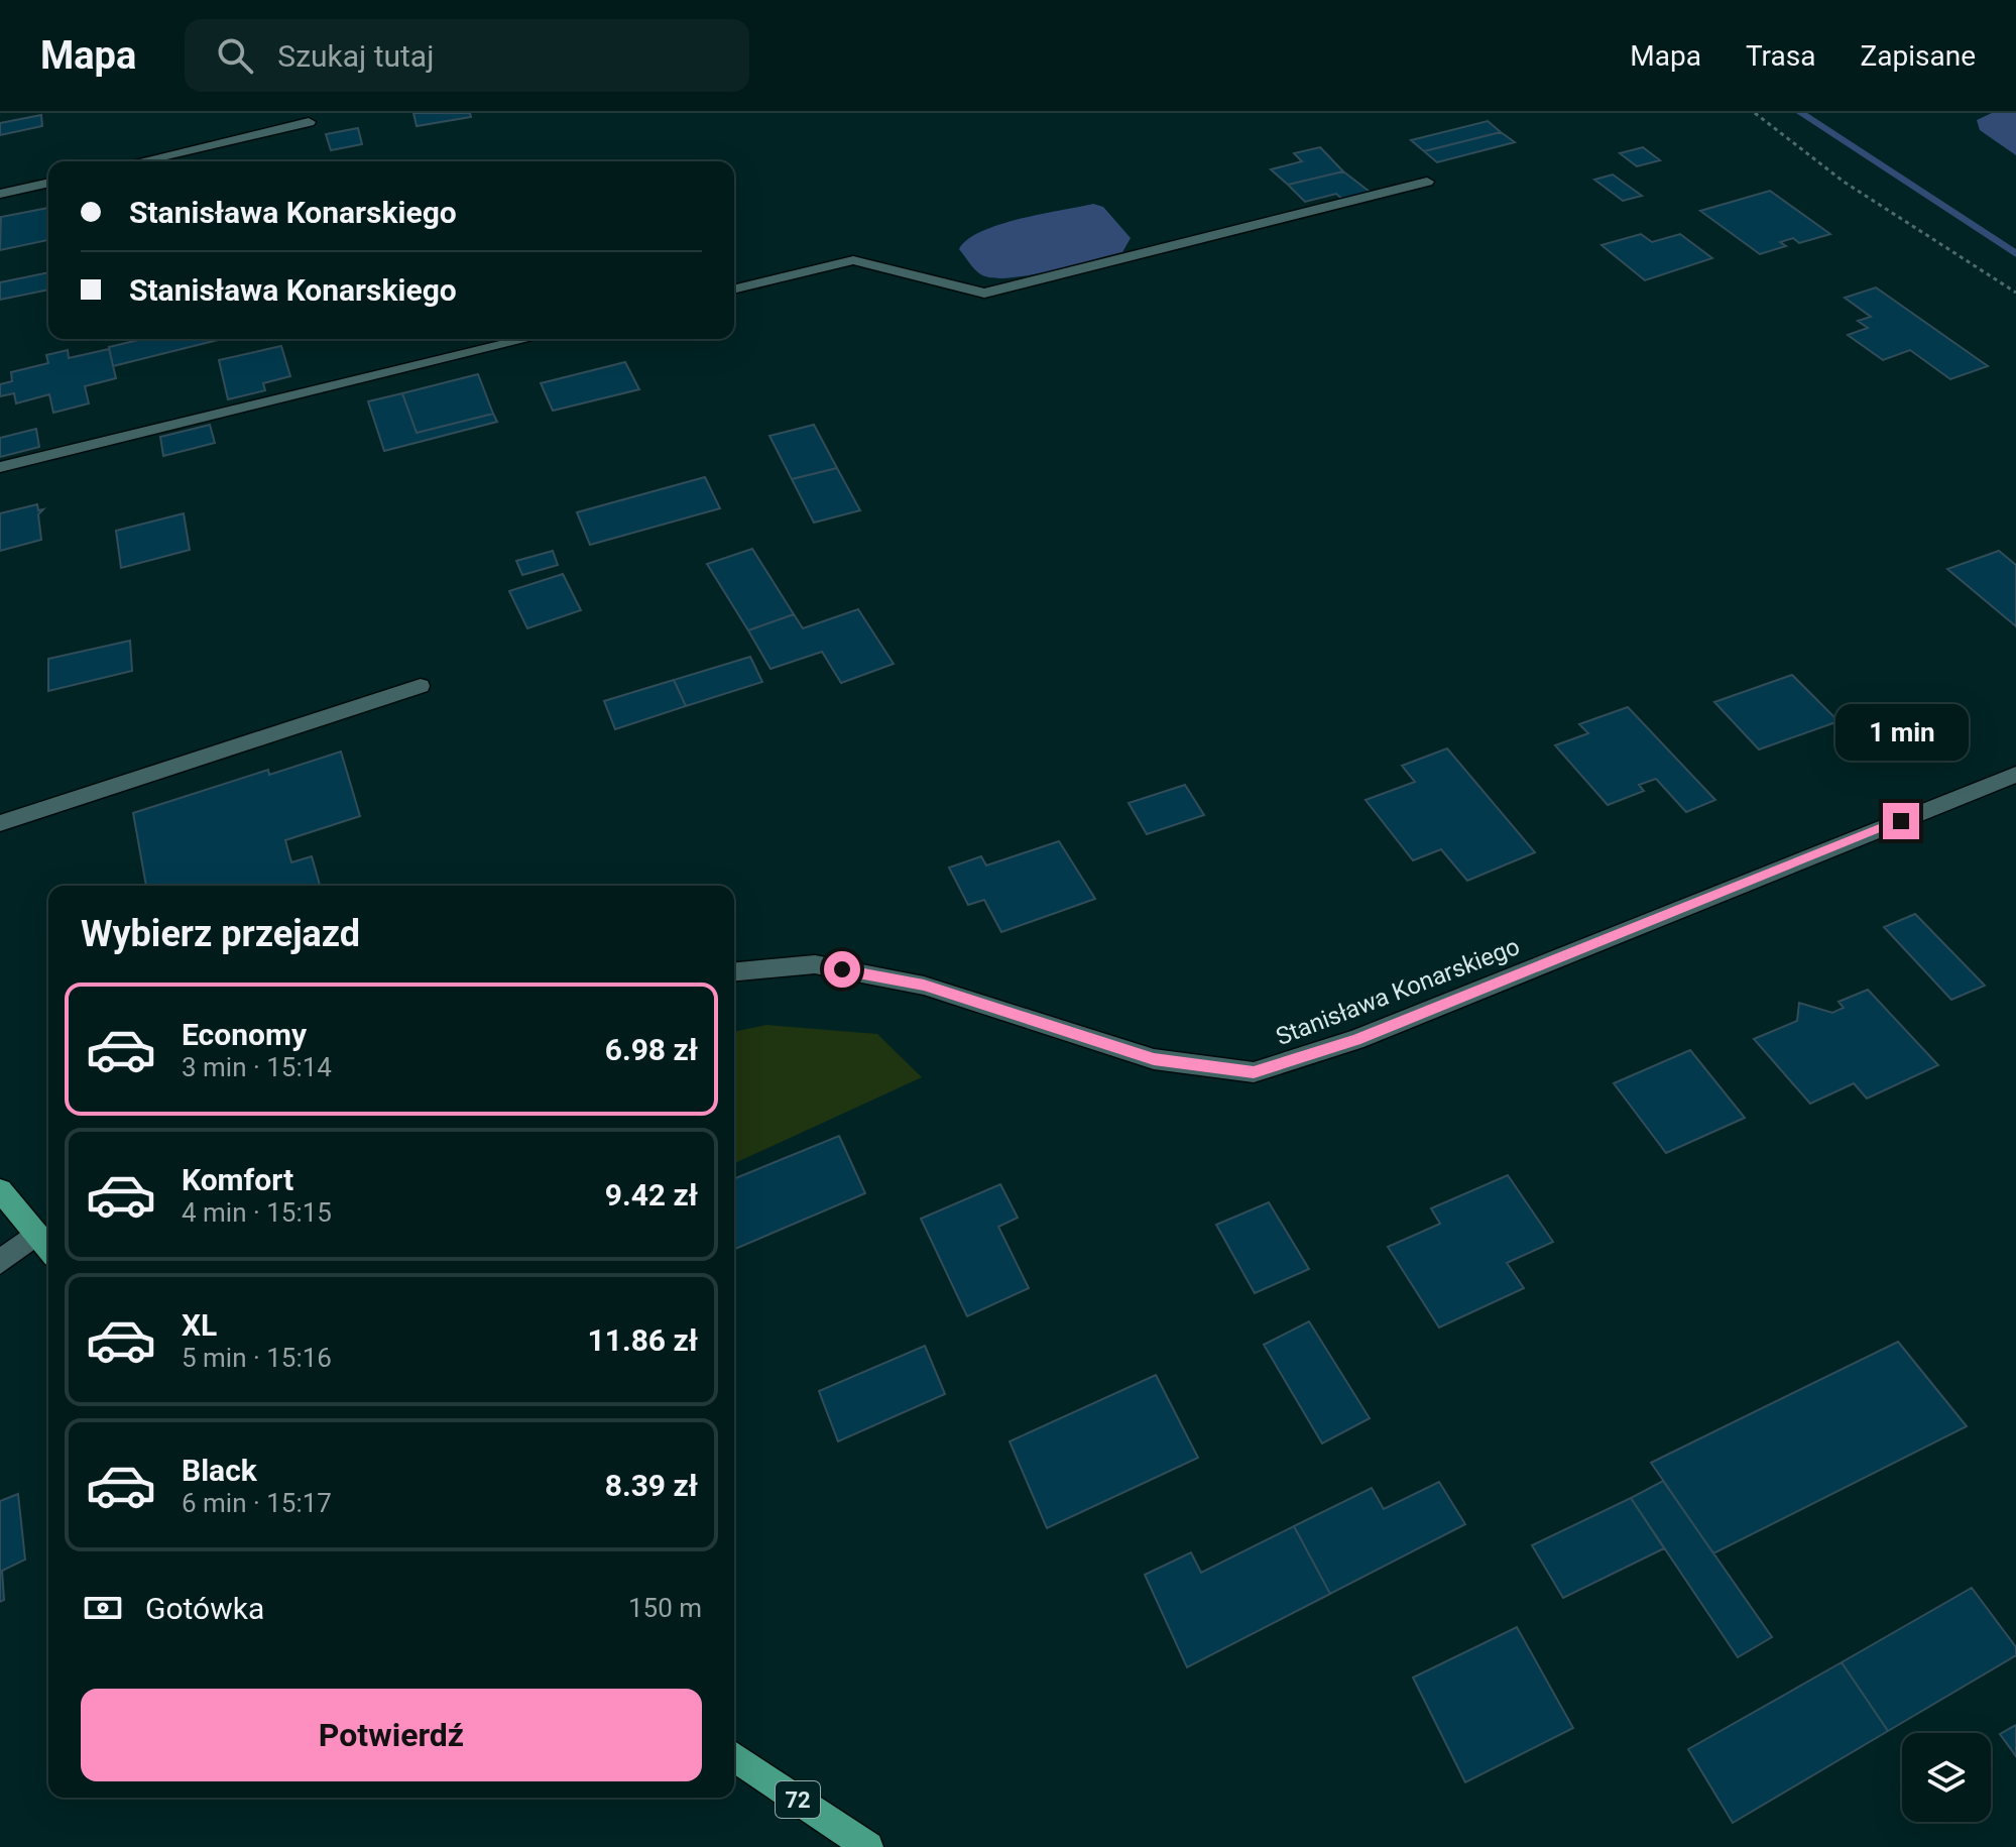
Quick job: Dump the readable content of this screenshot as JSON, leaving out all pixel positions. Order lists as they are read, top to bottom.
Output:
{
  "streets": {
    "main road": ["72"],
    "street": ["Stanisława Konarskiego"]
  },
  "page": {
    "header": "Mapa",
    "search": "Szukaj tutaj",
    "nav": ["Mapa", "Trasa", "Zapisane"],
    "banner": ["Stanisława Konarskiego", "Stanisława Konarskiego"],
    "bubble": "1 min",
    "heading": "Wybierz przejazd",
    "list": [
      {
        "name": "Economy",
        "note": "3 min · 15:14",
        "value": "6.98 zł"
      },
      {
        "name": "Komfort",
        "note": "4 min · 15:15",
        "value": "9.42 zł"
      },
      {
        "name": "XL",
        "note": "5 min · 15:16",
        "value": "11.86 zł"
      },
      {
        "name": "Black",
        "note": "6 min · 15:17",
        "value": "8.39 zł"
      }
    ],
    "pay": ["Gotówka", "150 m"],
    "buttons": "Potwierdź"
  }
}
